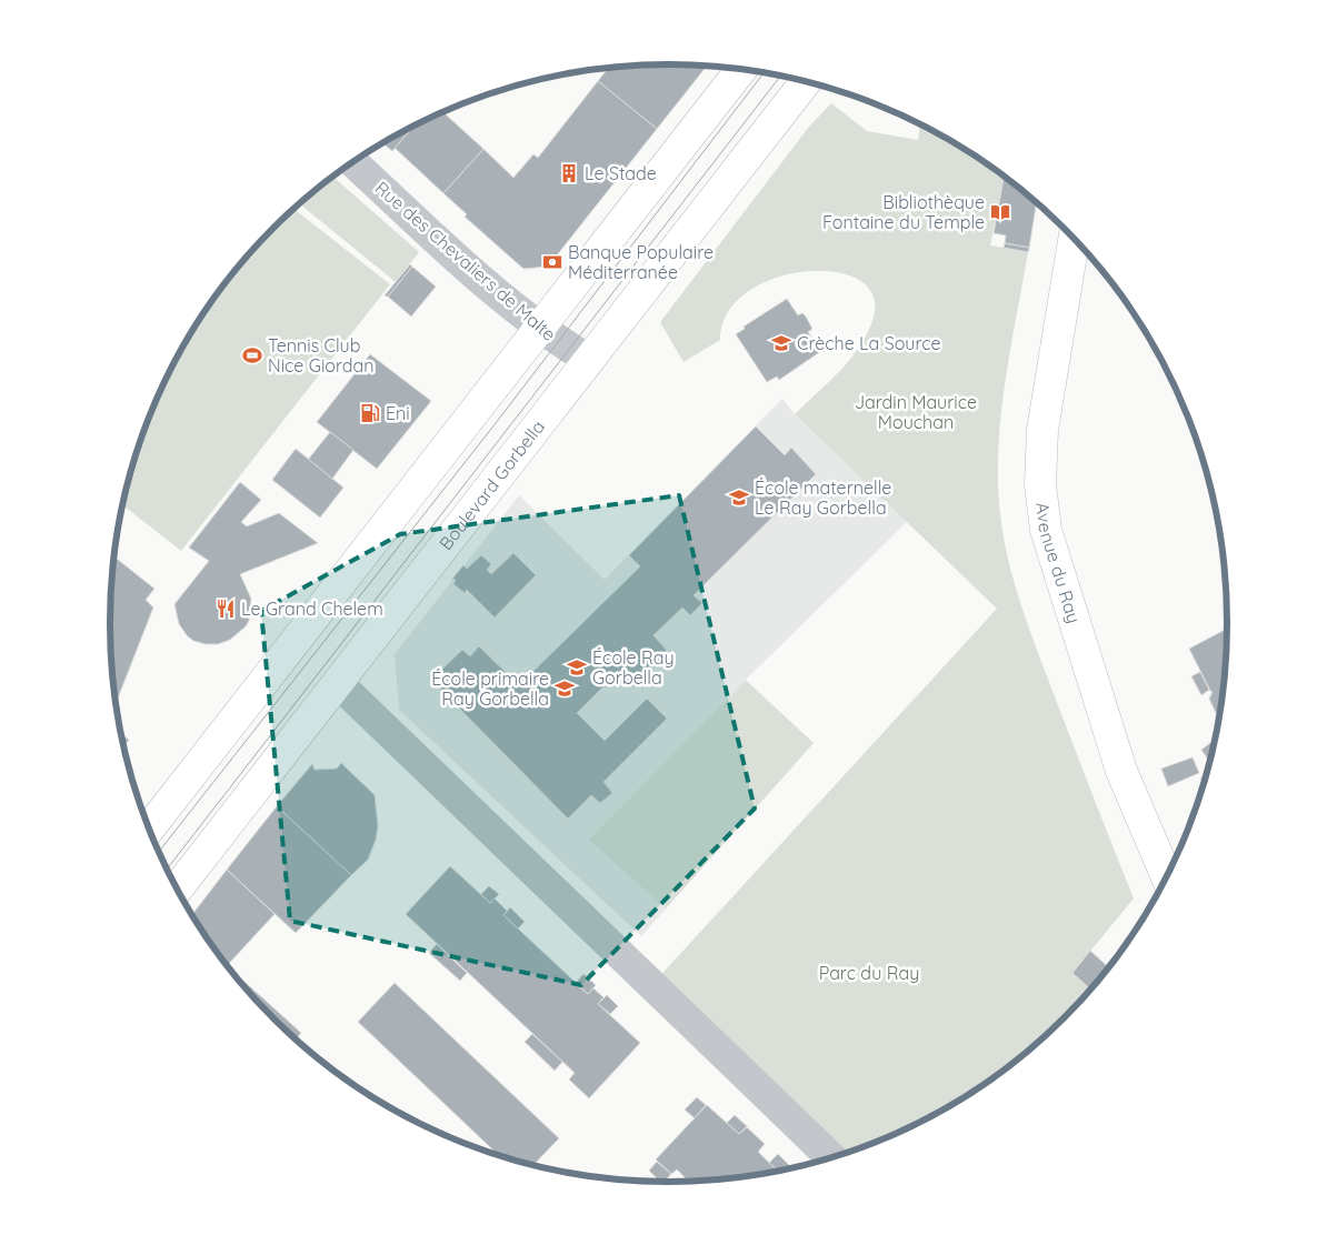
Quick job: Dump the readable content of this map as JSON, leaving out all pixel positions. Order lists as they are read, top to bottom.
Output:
{
  "streets": {
    "main road": ["Boulevard Gorbella", "Avenue du Ray"],
    "street": ["Rue des Chevaliers de Malte"]
  },
  "crossings": [
    ["Rue des Chevaliers de Malte", "Boulevard Gorbella"]
  ],
  "parks": ["Jardin Maurice Mouchan", "Parc du Ray"],
  "places": {
    "building": ["Le Stade"],
    "library": ["Bibliothèque Fontaine du Temple"],
    "bank": ["Banque Populaire Méditerranée"],
    "school or university": [
      "Crèche La Source",
      "École maternelle Le Ray Gorbella",
      "École Ray Gorbella",
      "École primaire Ray Gorbella"
    ],
    "sports": ["Tennis Club Nice Giordan"],
    "fuel station": ["Eni"],
    "restaurant": ["Le Grand Chelem"]
  }
}
